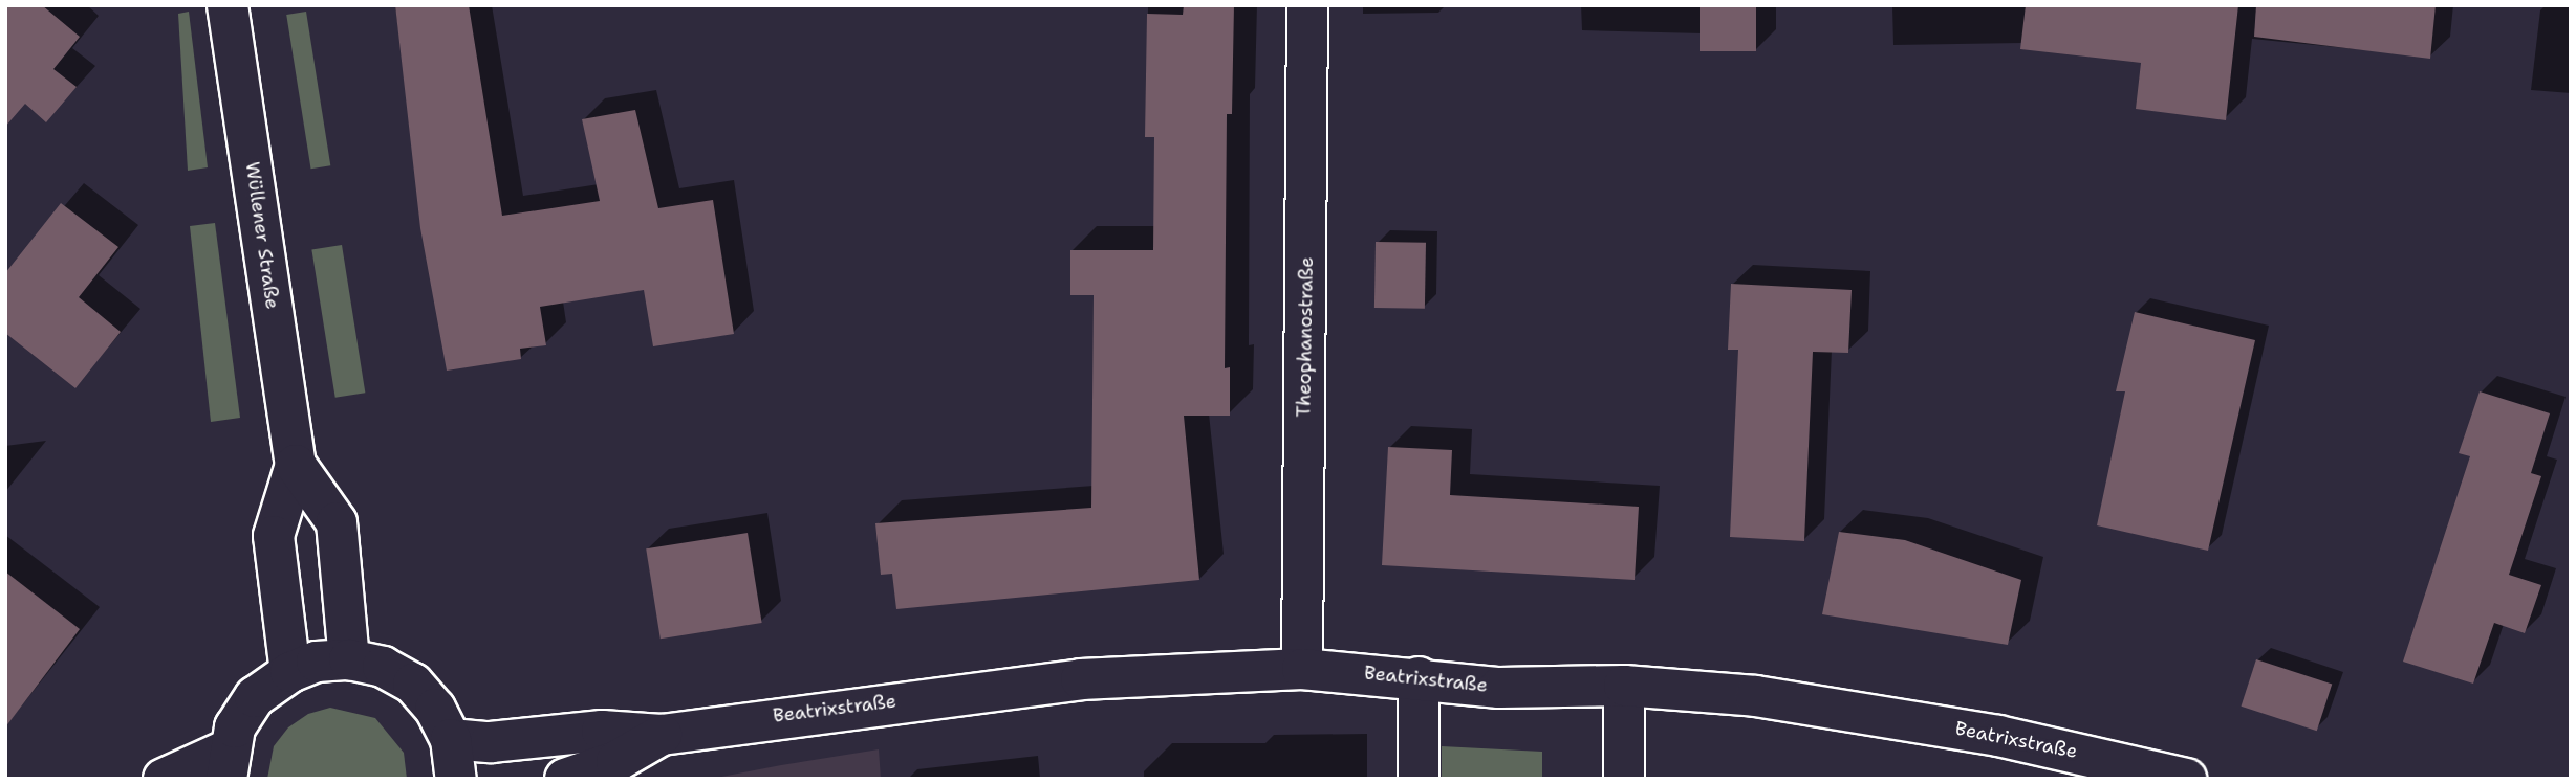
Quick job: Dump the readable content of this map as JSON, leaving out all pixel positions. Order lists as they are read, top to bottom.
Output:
{
  "streets": {
    "street": ["Wüllener Straße", "Theophanostraße", "Beatrixstraße"]
  },
  "crossings": [
    ["Theophanostraße", "Beatrixstraße"]
  ]
}
